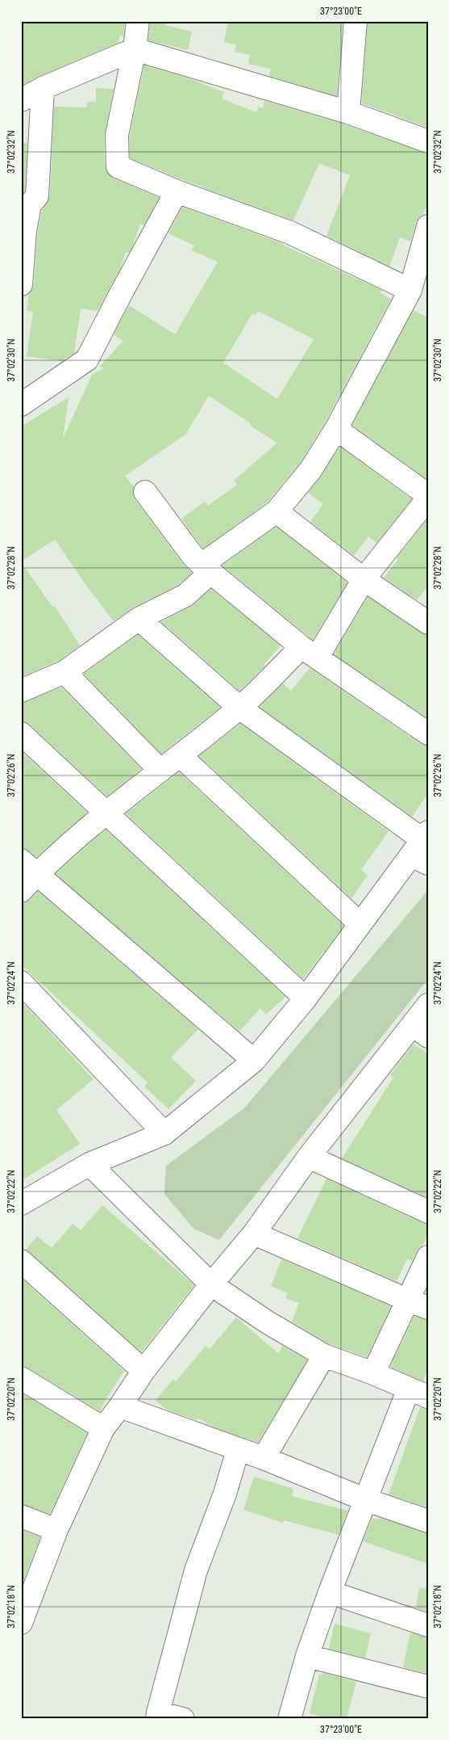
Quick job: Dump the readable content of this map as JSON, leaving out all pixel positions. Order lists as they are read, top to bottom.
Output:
{
  "coordinates": [
    "37°23'00\"E",
    "37°02'32\"N",
    "37°02'30\"N",
    "37°02'28\"N",
    "37°02'26\"N",
    "37°02'24\"N",
    "37°02'22\"N",
    "37°02'20\"N",
    "37°02'18\"N"
  ]
}
